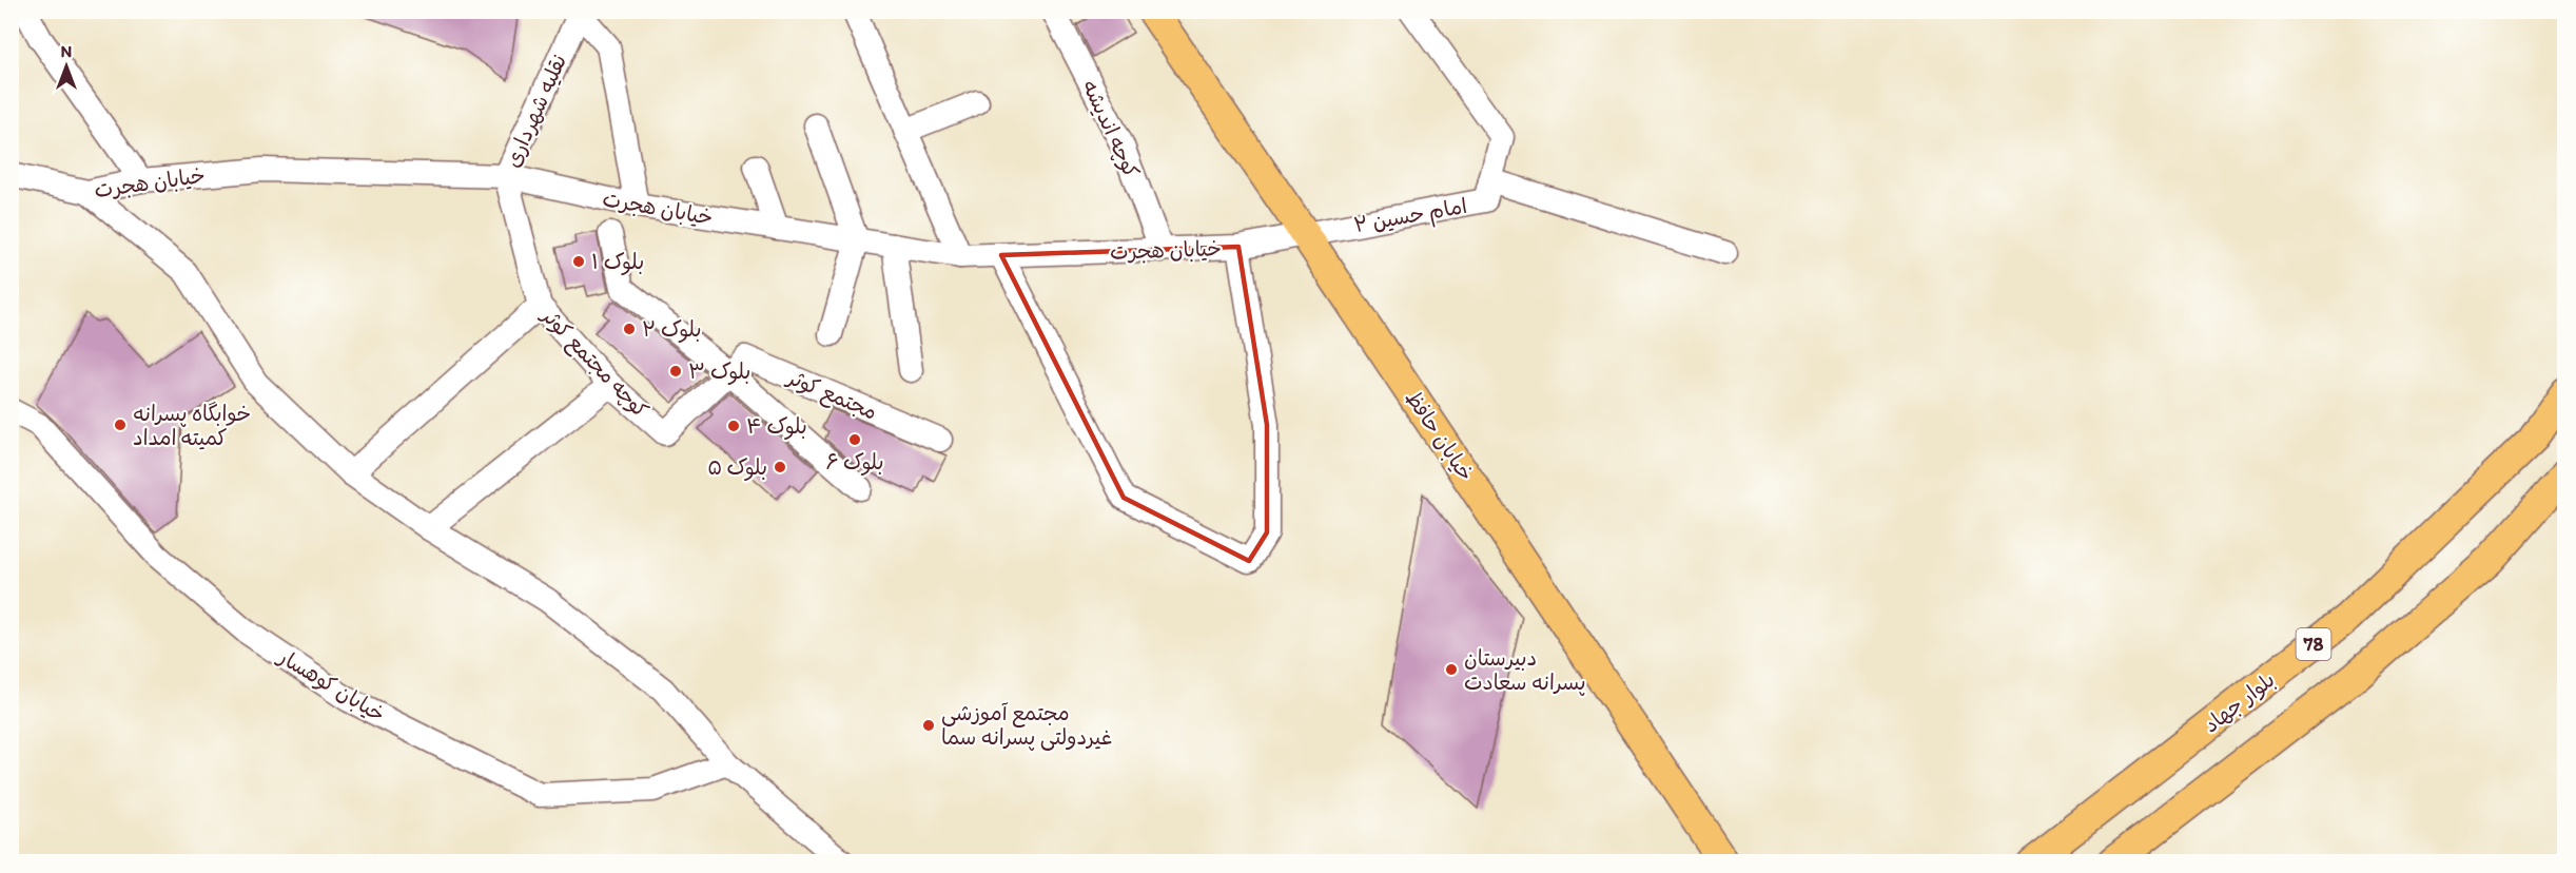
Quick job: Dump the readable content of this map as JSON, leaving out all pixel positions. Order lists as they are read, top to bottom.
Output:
{
  "streets": {
    "main road": ["خیابان حافظ", "78", "بلوار جهاد"],
    "street": [
      "نقلیه شهرداری",
      "کوچه اندیشه",
      "خیابان هجرت",
      "امام حسین ۲",
      "کوچه مجتمع کوثر",
      "مجتمع کوثر",
      "خیابان کوهسار"
    ]
  },
  "crossings": [
    ["نقلیه شهرداری", "خیابان هجرت"],
    ["نقلیه شهرداری", "کوچه مجتمع کوثر"],
    ["کوچه اندیشه", "خیابان هجرت"],
    ["خیابان هجرت", "امام حسین ۲"],
    ["خیابان هجرت", "کوچه مجتمع کوثر"],
    ["خیابان هجرت", "خیابان حافظ"],
    ["امام حسین ۲", "خیابان حافظ"],
    ["کوچه مجتمع کوثر", "مجتمع کوثر"]
  ],
  "places": [
    "بلوک ۱",
    "بلوک ۲",
    "بلوک ۳",
    "خوابگاه پسرانه کمیته امداد",
    "بلوک ۴",
    "بلوک ۶",
    "بلوک ۵",
    "دبیرستان پسرانه سعادت",
    "مجتمع آموزشی غیردولتی پسرانه سما"
  ],
  "north": "top"
}
